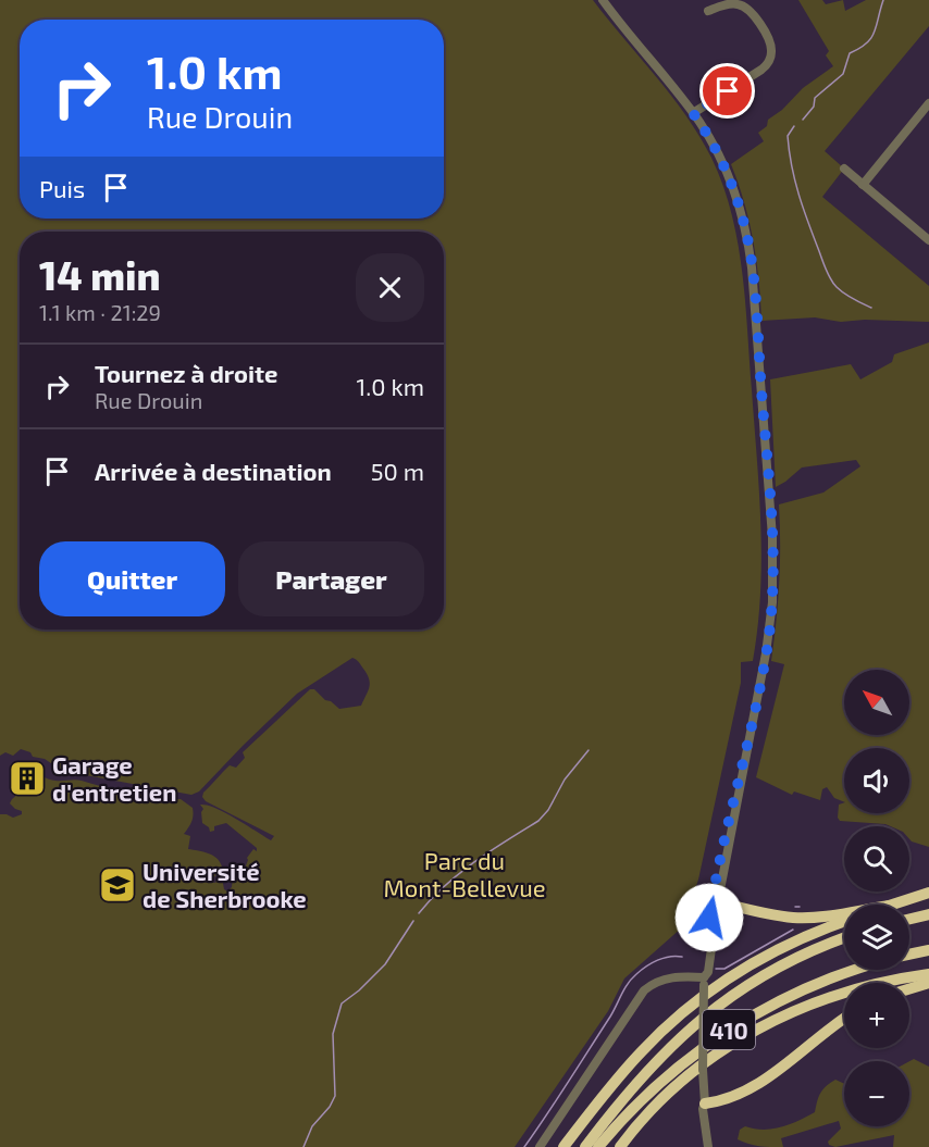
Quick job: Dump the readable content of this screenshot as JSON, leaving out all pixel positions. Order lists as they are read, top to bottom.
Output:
{
  "streets": {
    "highway": ["410"]
  },
  "parks": ["Parc du Mont-Bellevue"],
  "places": {
    "building": ["Garage d'entretien"],
    "school or university": ["Université de Sherbrooke"]
  },
  "north": "top left",
  "page": {
    "turn": ["1.0 km", "Rue Drouin"],
    "then": "Puis",
    "heading": ["14 min", "1.1 km · 21:29"],
    "list": [
      {
        "name": "Tournez à droite",
        "note": "Rue Drouin",
        "value": "1.0 km"
      },
      {
        "name": "Arrivée à destination",
        "value": "50 m"
      }
    ],
    "buttons": ["Quitter", "Partager"],
    "map_buttons": ["+", "−"]
  }
}
